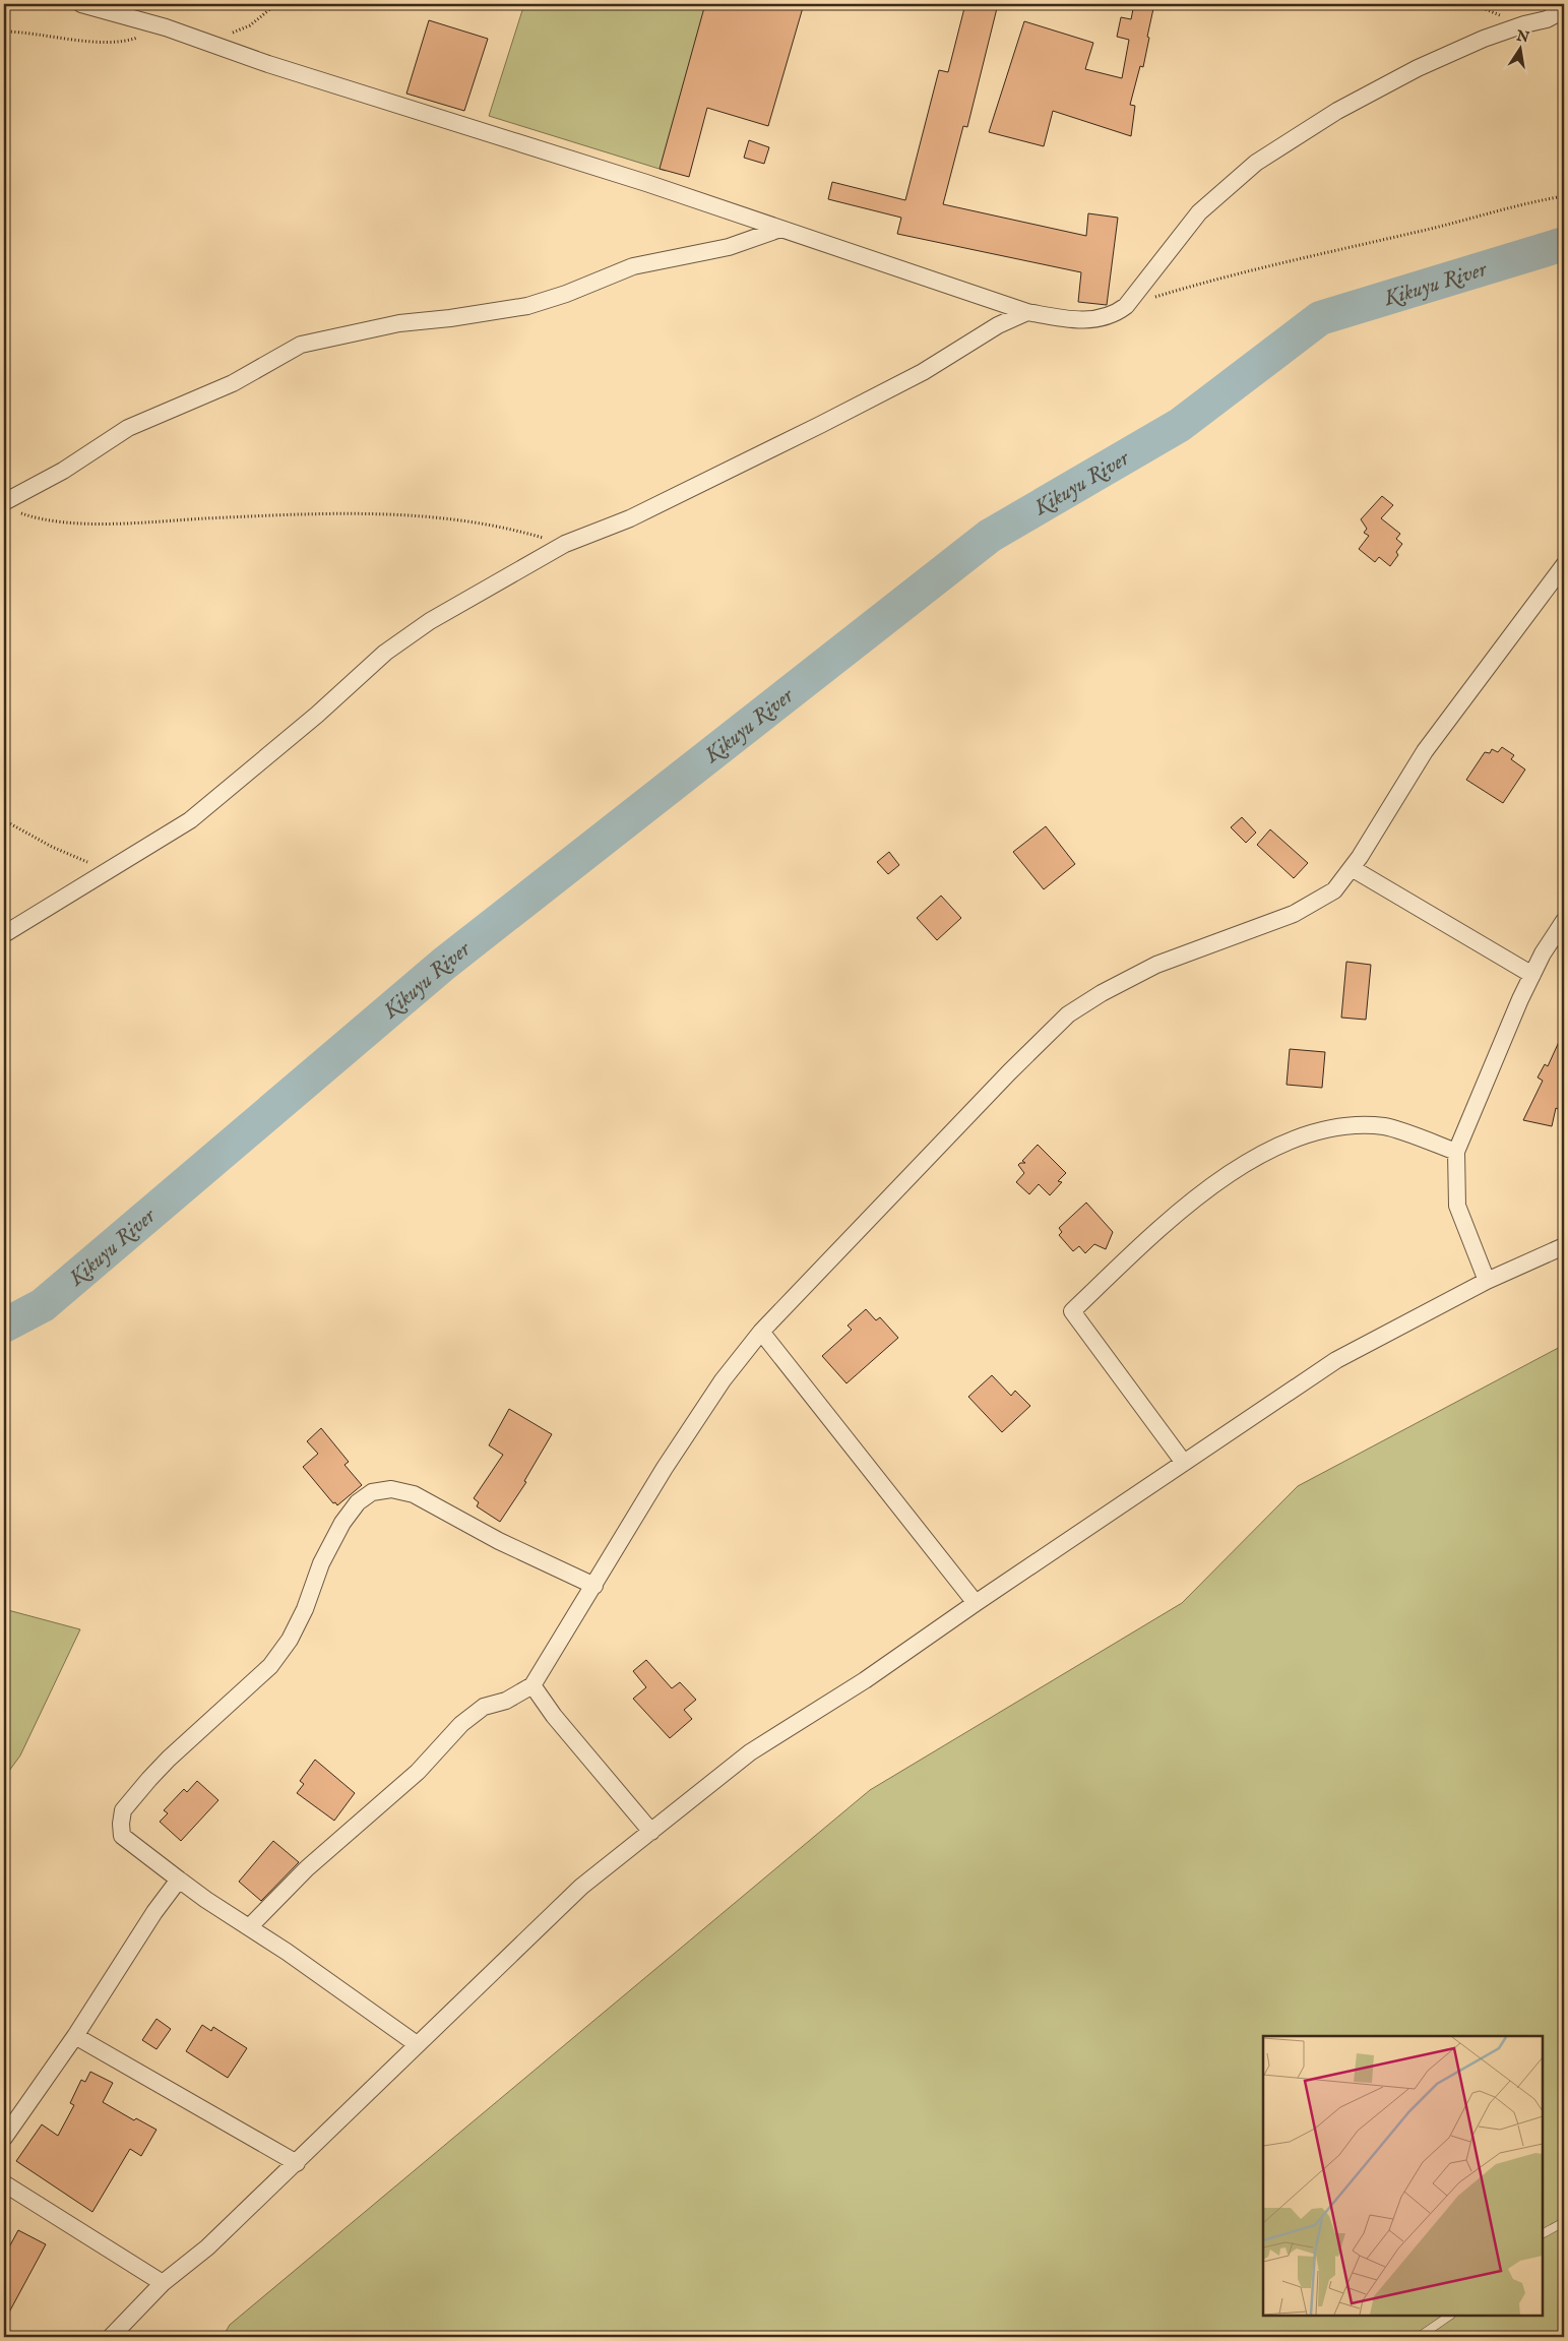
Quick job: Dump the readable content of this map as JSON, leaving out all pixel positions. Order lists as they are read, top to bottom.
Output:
{
  "water": ["Kikuyu River"],
  "north": "top"
}
